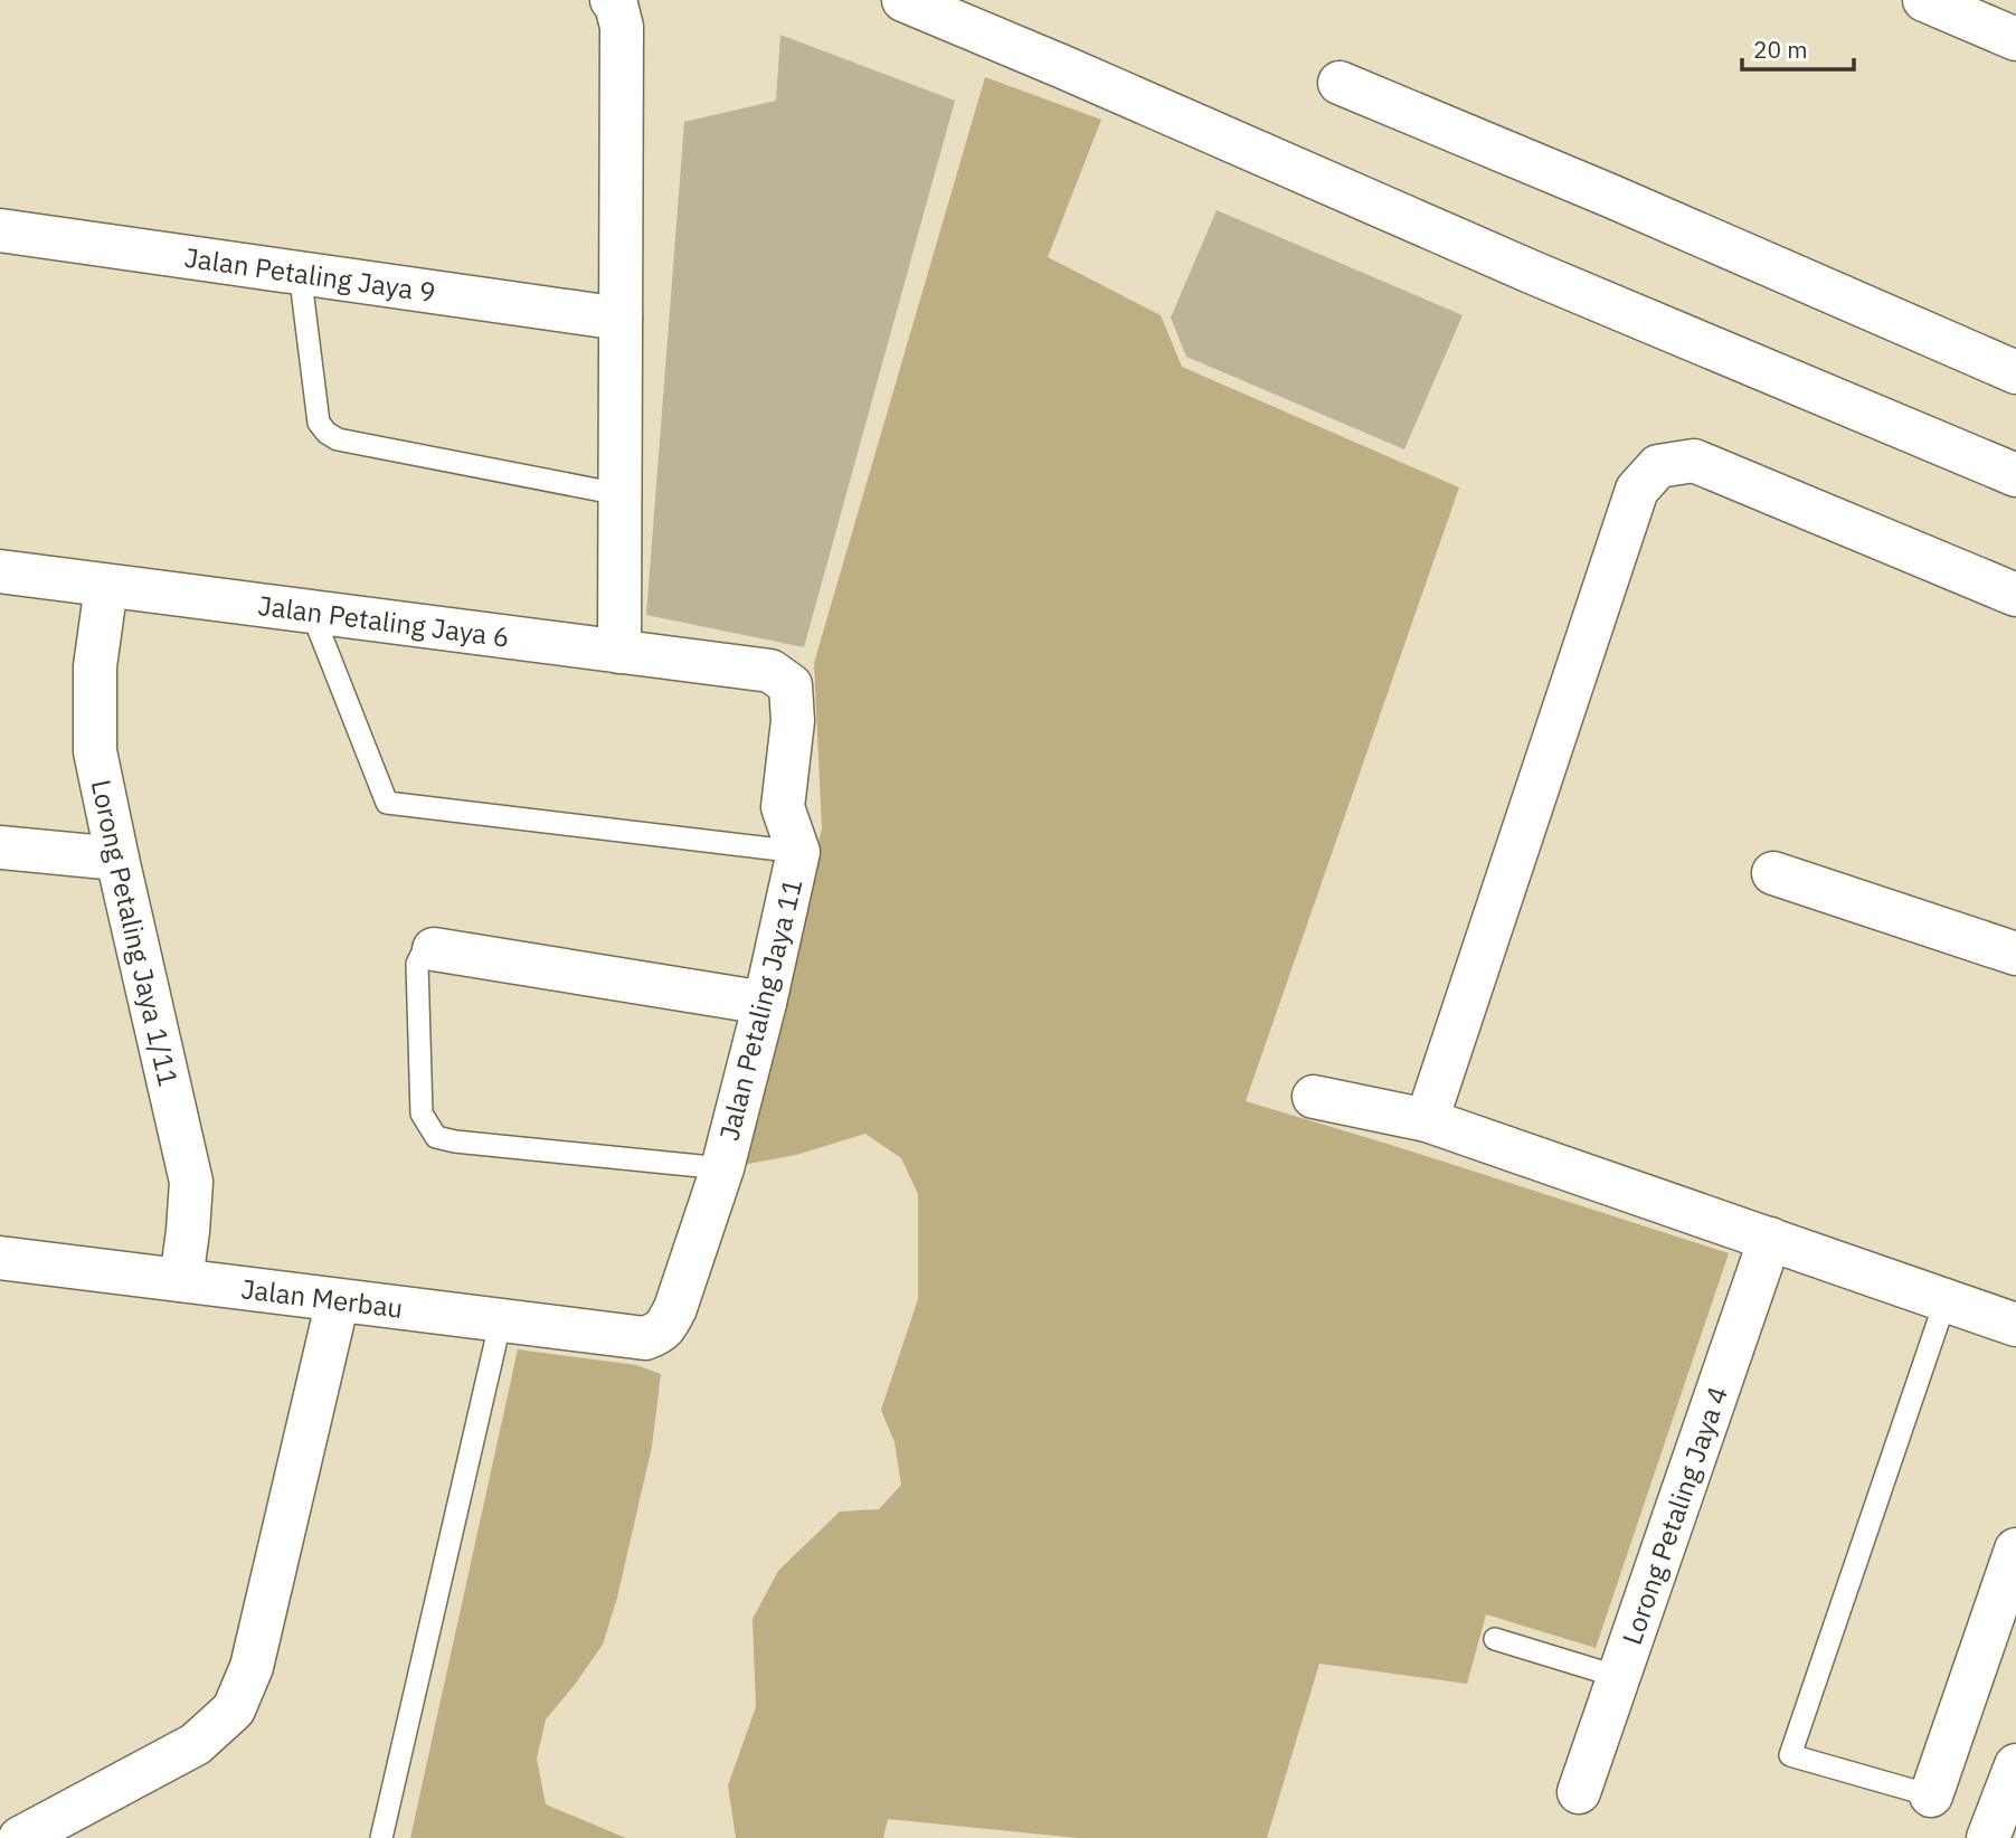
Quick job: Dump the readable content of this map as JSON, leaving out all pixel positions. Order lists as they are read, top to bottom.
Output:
{
  "streets": {
    "street": [
      "Jalan Petaling Jaya 9",
      "Jalan Petaling Jaya 6",
      "Lorong Petaling Jaya 1/11",
      "Jalan Petaling Jaya 11",
      "Jalan Merbau",
      "Lorong Petaling Jaya 4"
    ]
  },
  "crossings": [
    ["Jalan Petaling Jaya 6", "Lorong Petaling Jaya 1/11"],
    ["Jalan Petaling Jaya 6", "Jalan Petaling Jaya 11"],
    ["Lorong Petaling Jaya 1/11", "Jalan Merbau"],
    ["Jalan Petaling Jaya 11", "Jalan Merbau"]
  ],
  "scale_bar": "20 m"
}
